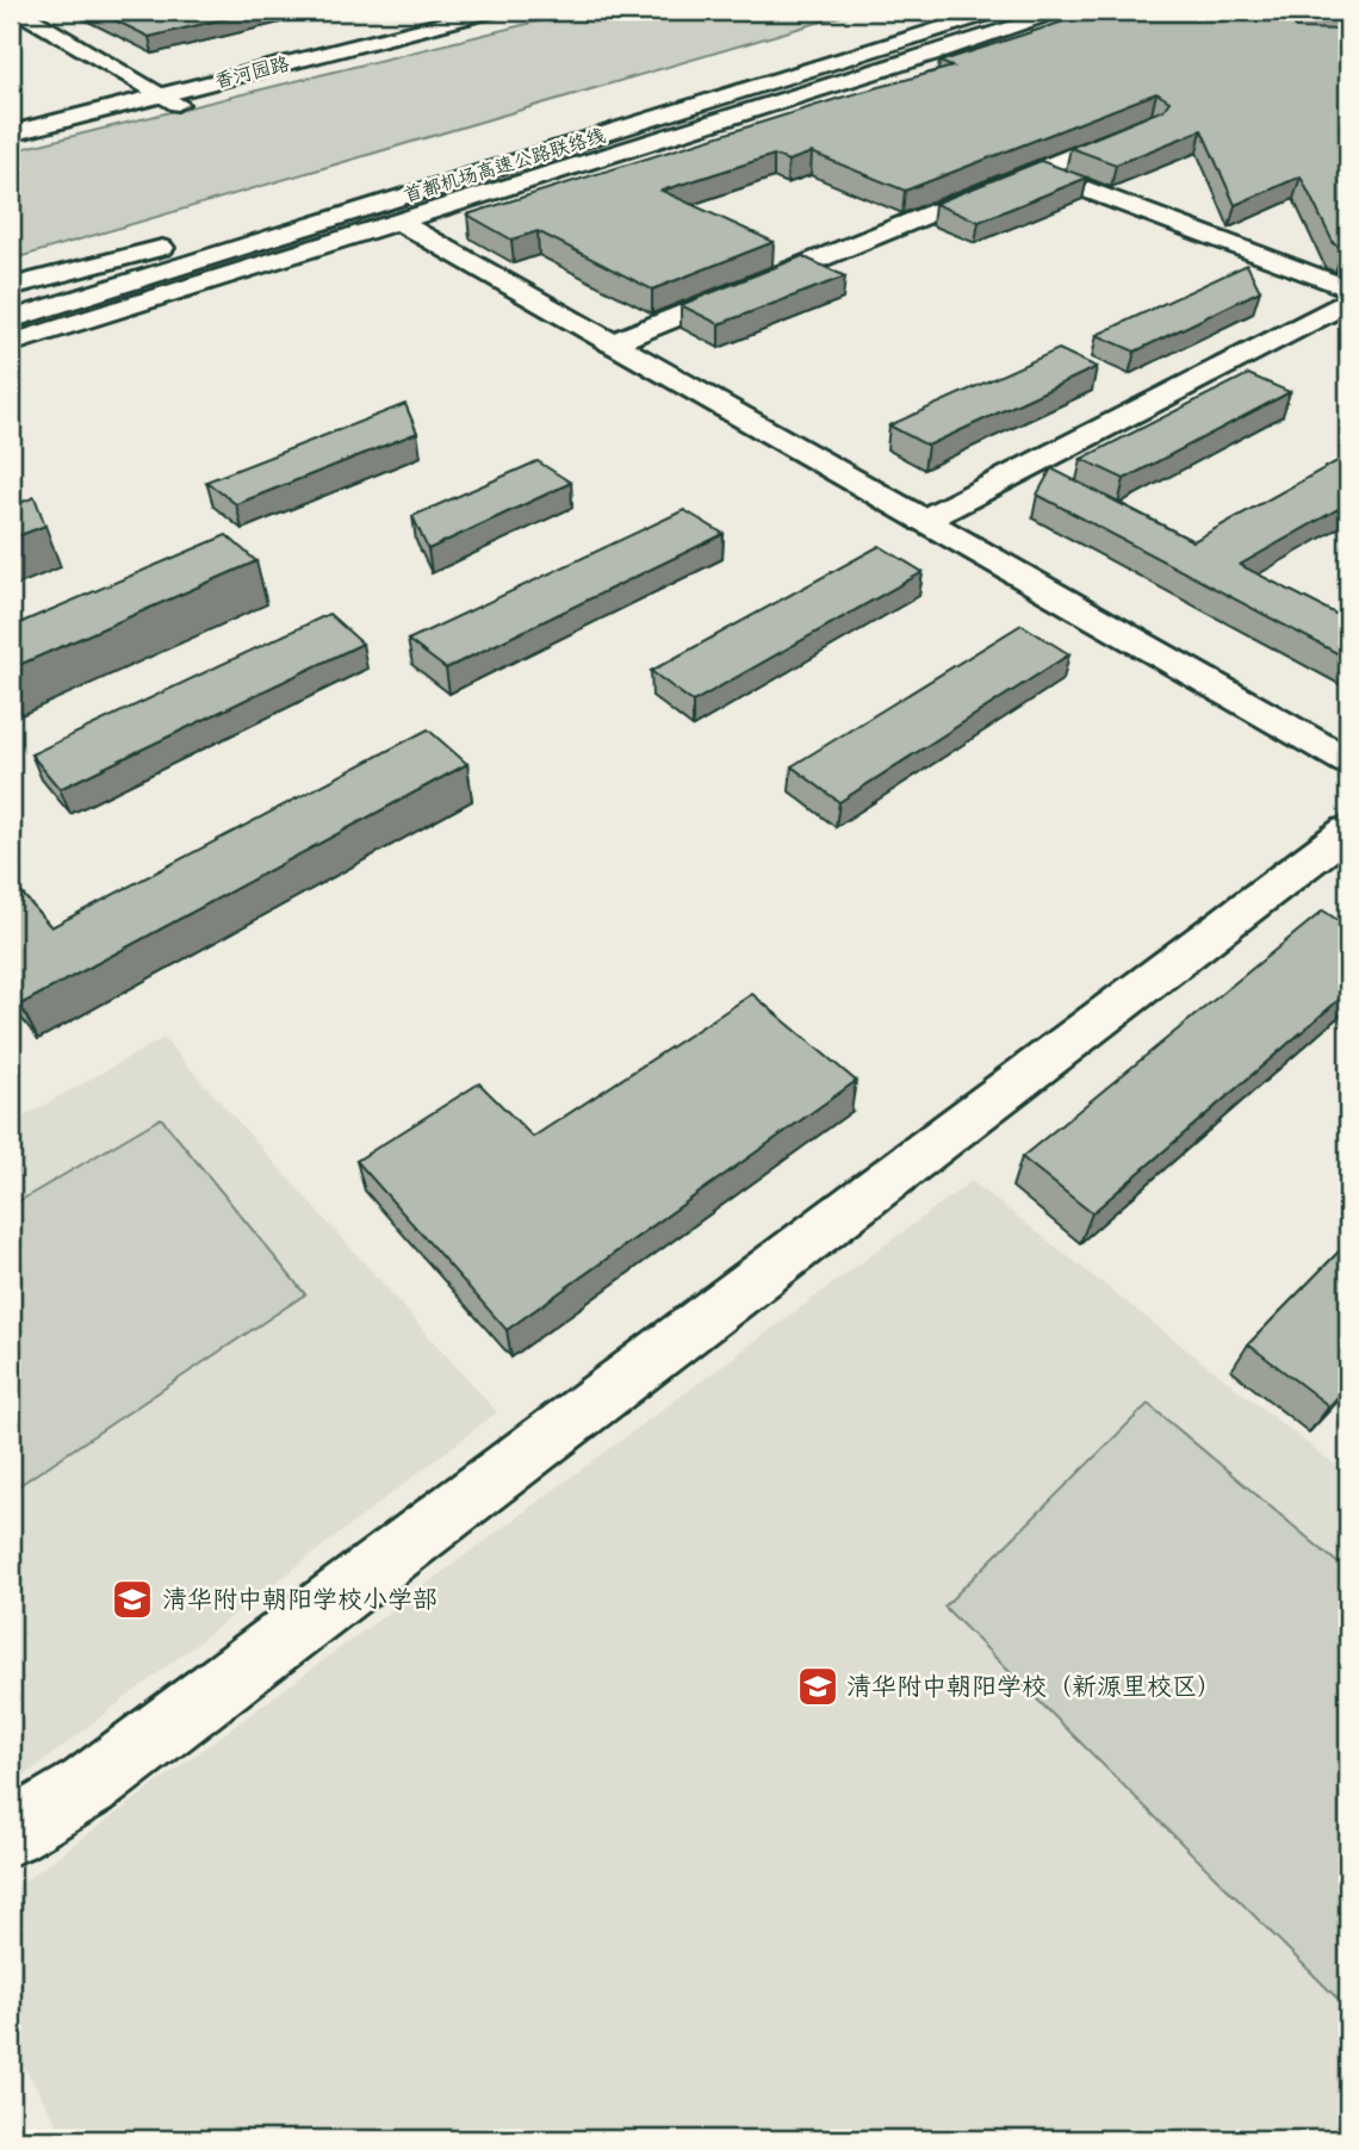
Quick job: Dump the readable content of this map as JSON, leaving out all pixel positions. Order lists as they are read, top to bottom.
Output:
{
  "streets": {
    "main road": ["香河园路", "首都机场高速公路联络线"]
  },
  "places": {
    "school or university": ["清华附中朝阳学校小学部", "清华附中朝阳学校（新源里校区）"]
  }
}
